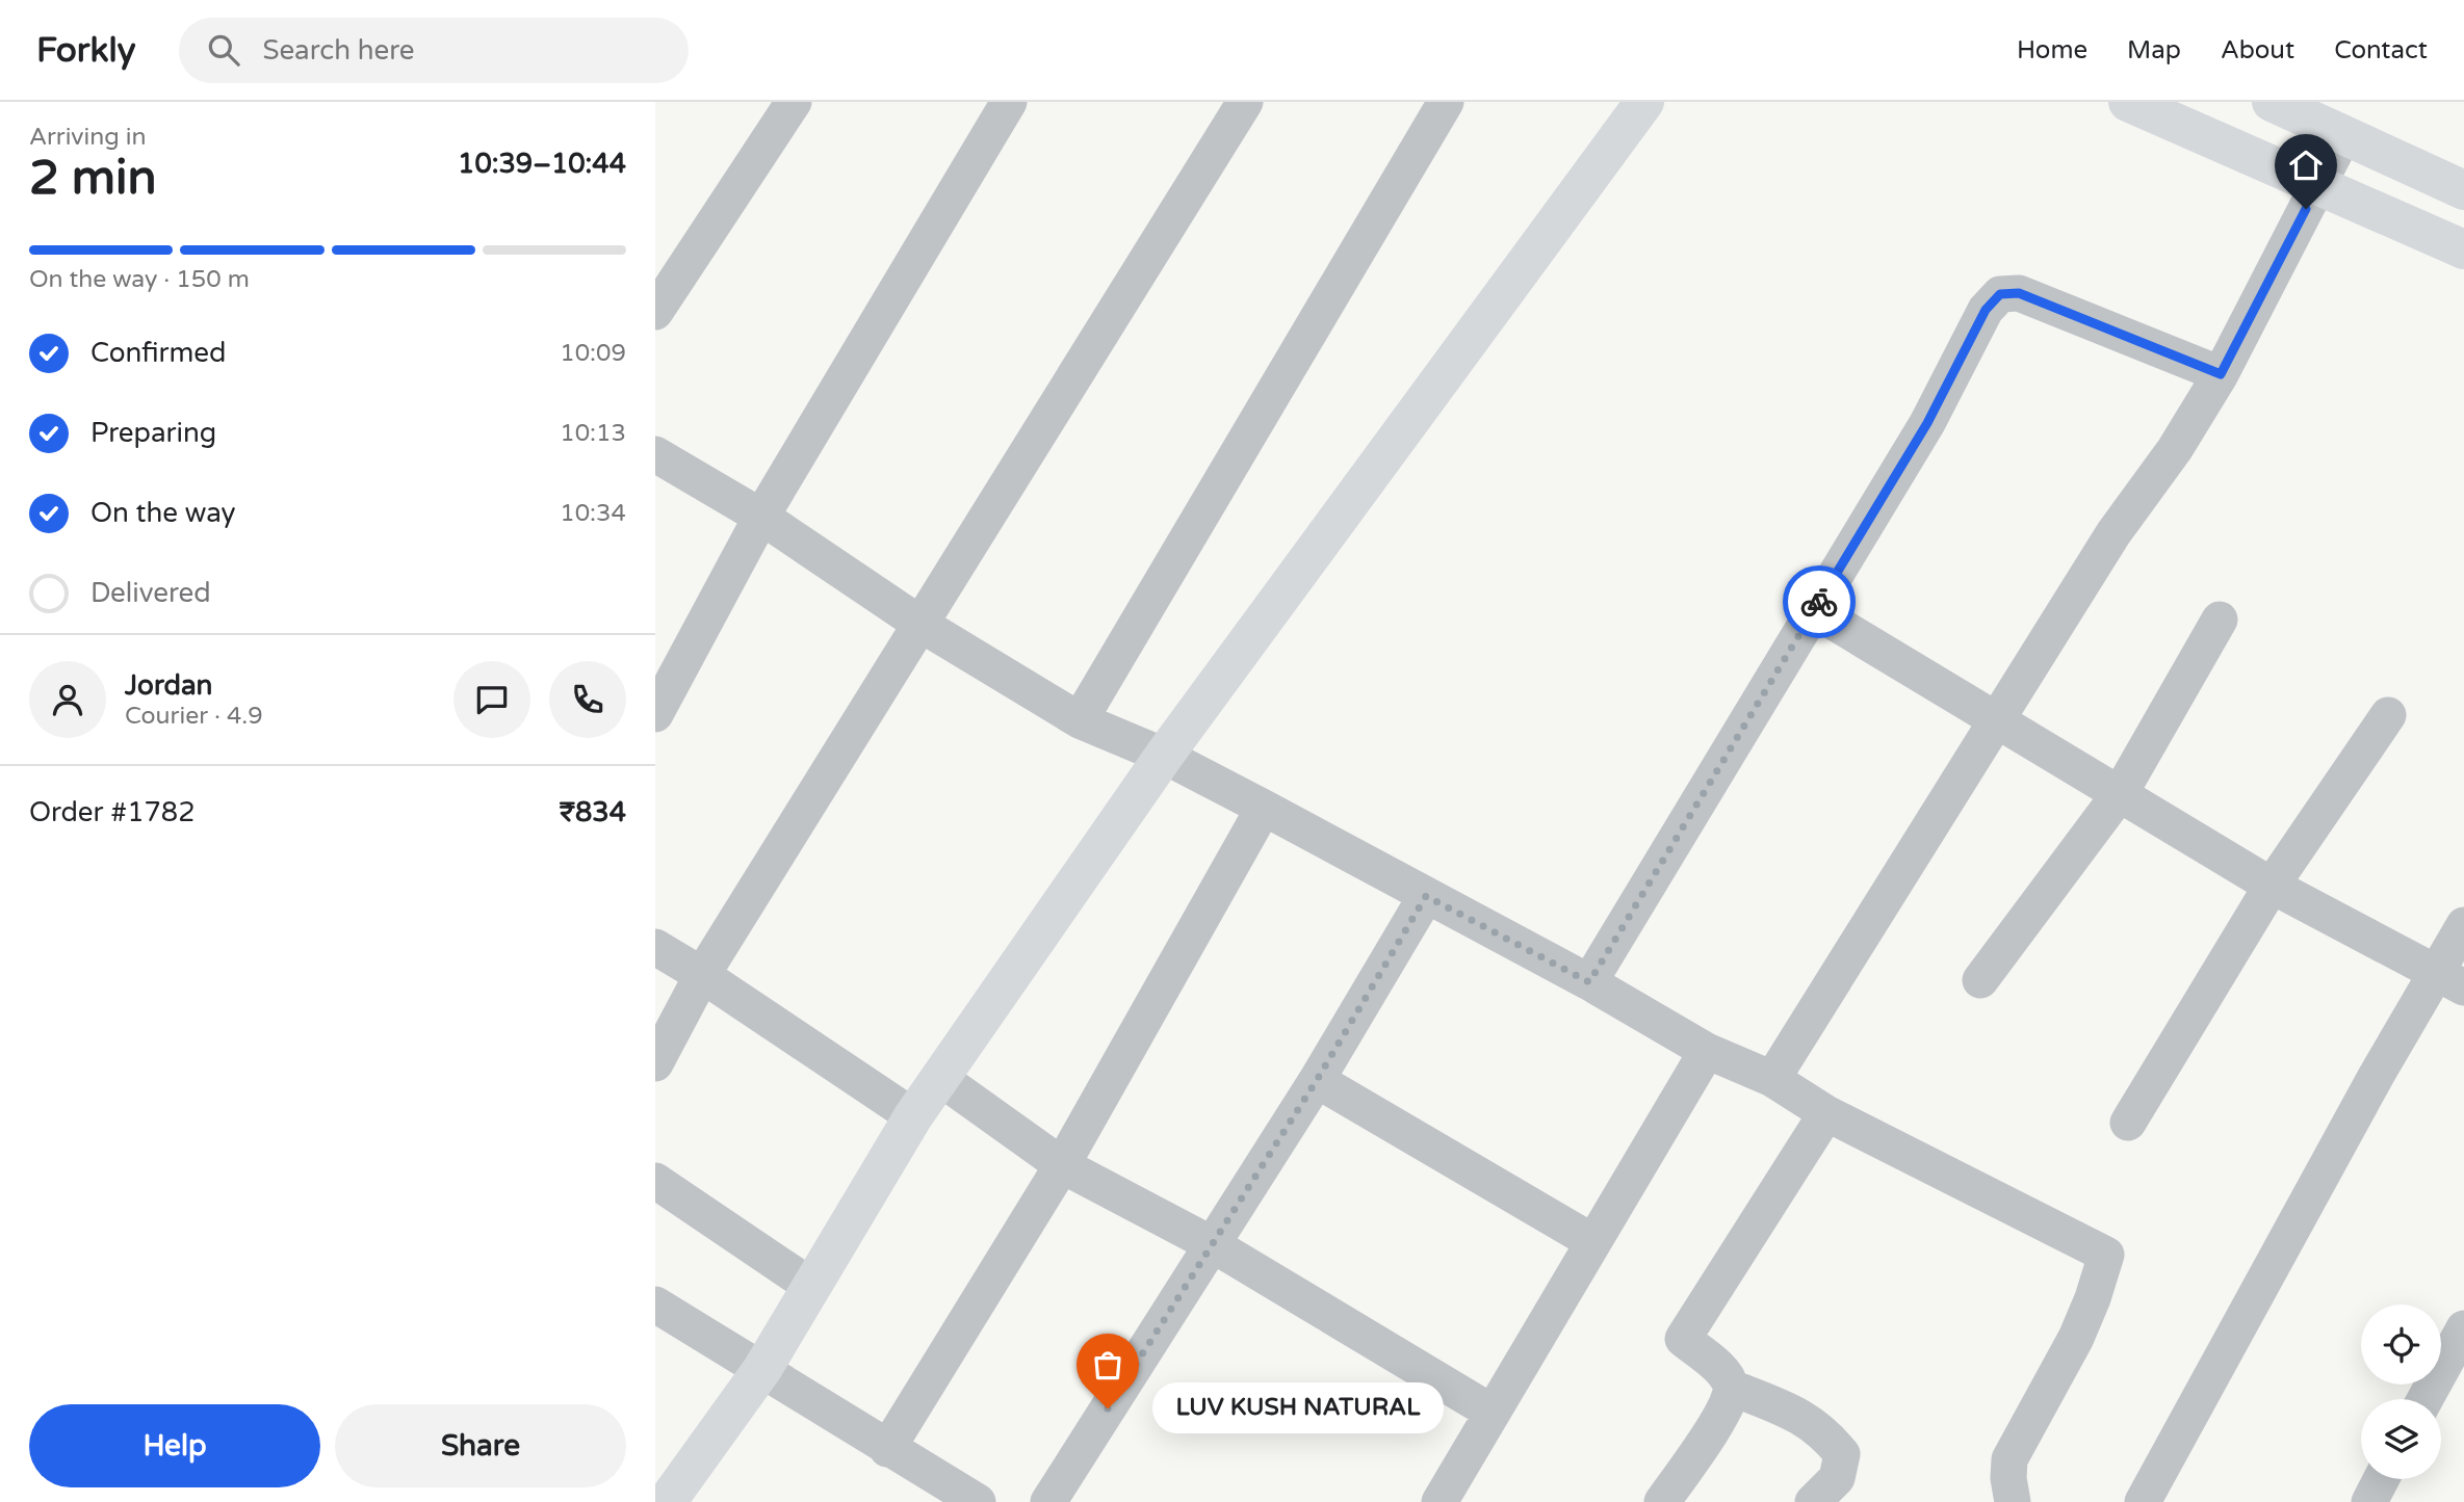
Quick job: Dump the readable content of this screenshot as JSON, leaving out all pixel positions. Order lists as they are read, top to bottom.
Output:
{
  "places": ["LUV KUSH NATURAL"],
  "page": {
    "header": "Forkly",
    "search": "Search here",
    "nav": [
      "Home",
      "Map",
      "About",
      "Contact"
    ],
    "heading": ["2 min", "Arriving in", "10:39–10:44"],
    "panel": [
      "Jordan",
      "Courier · 4.9",
      "Order #1782",
      "₹834"
    ],
    "bar": "On the way · 150 m",
    "list": [
      ["Confirmed", "10:09"],
      ["Preparing", "10:13"],
      ["On the way", "10:34"],
      "Delivered"
    ],
    "bubble": "LUV KUSH NATURAL",
    "buttons": ["Help", "Share"]
  }
}
